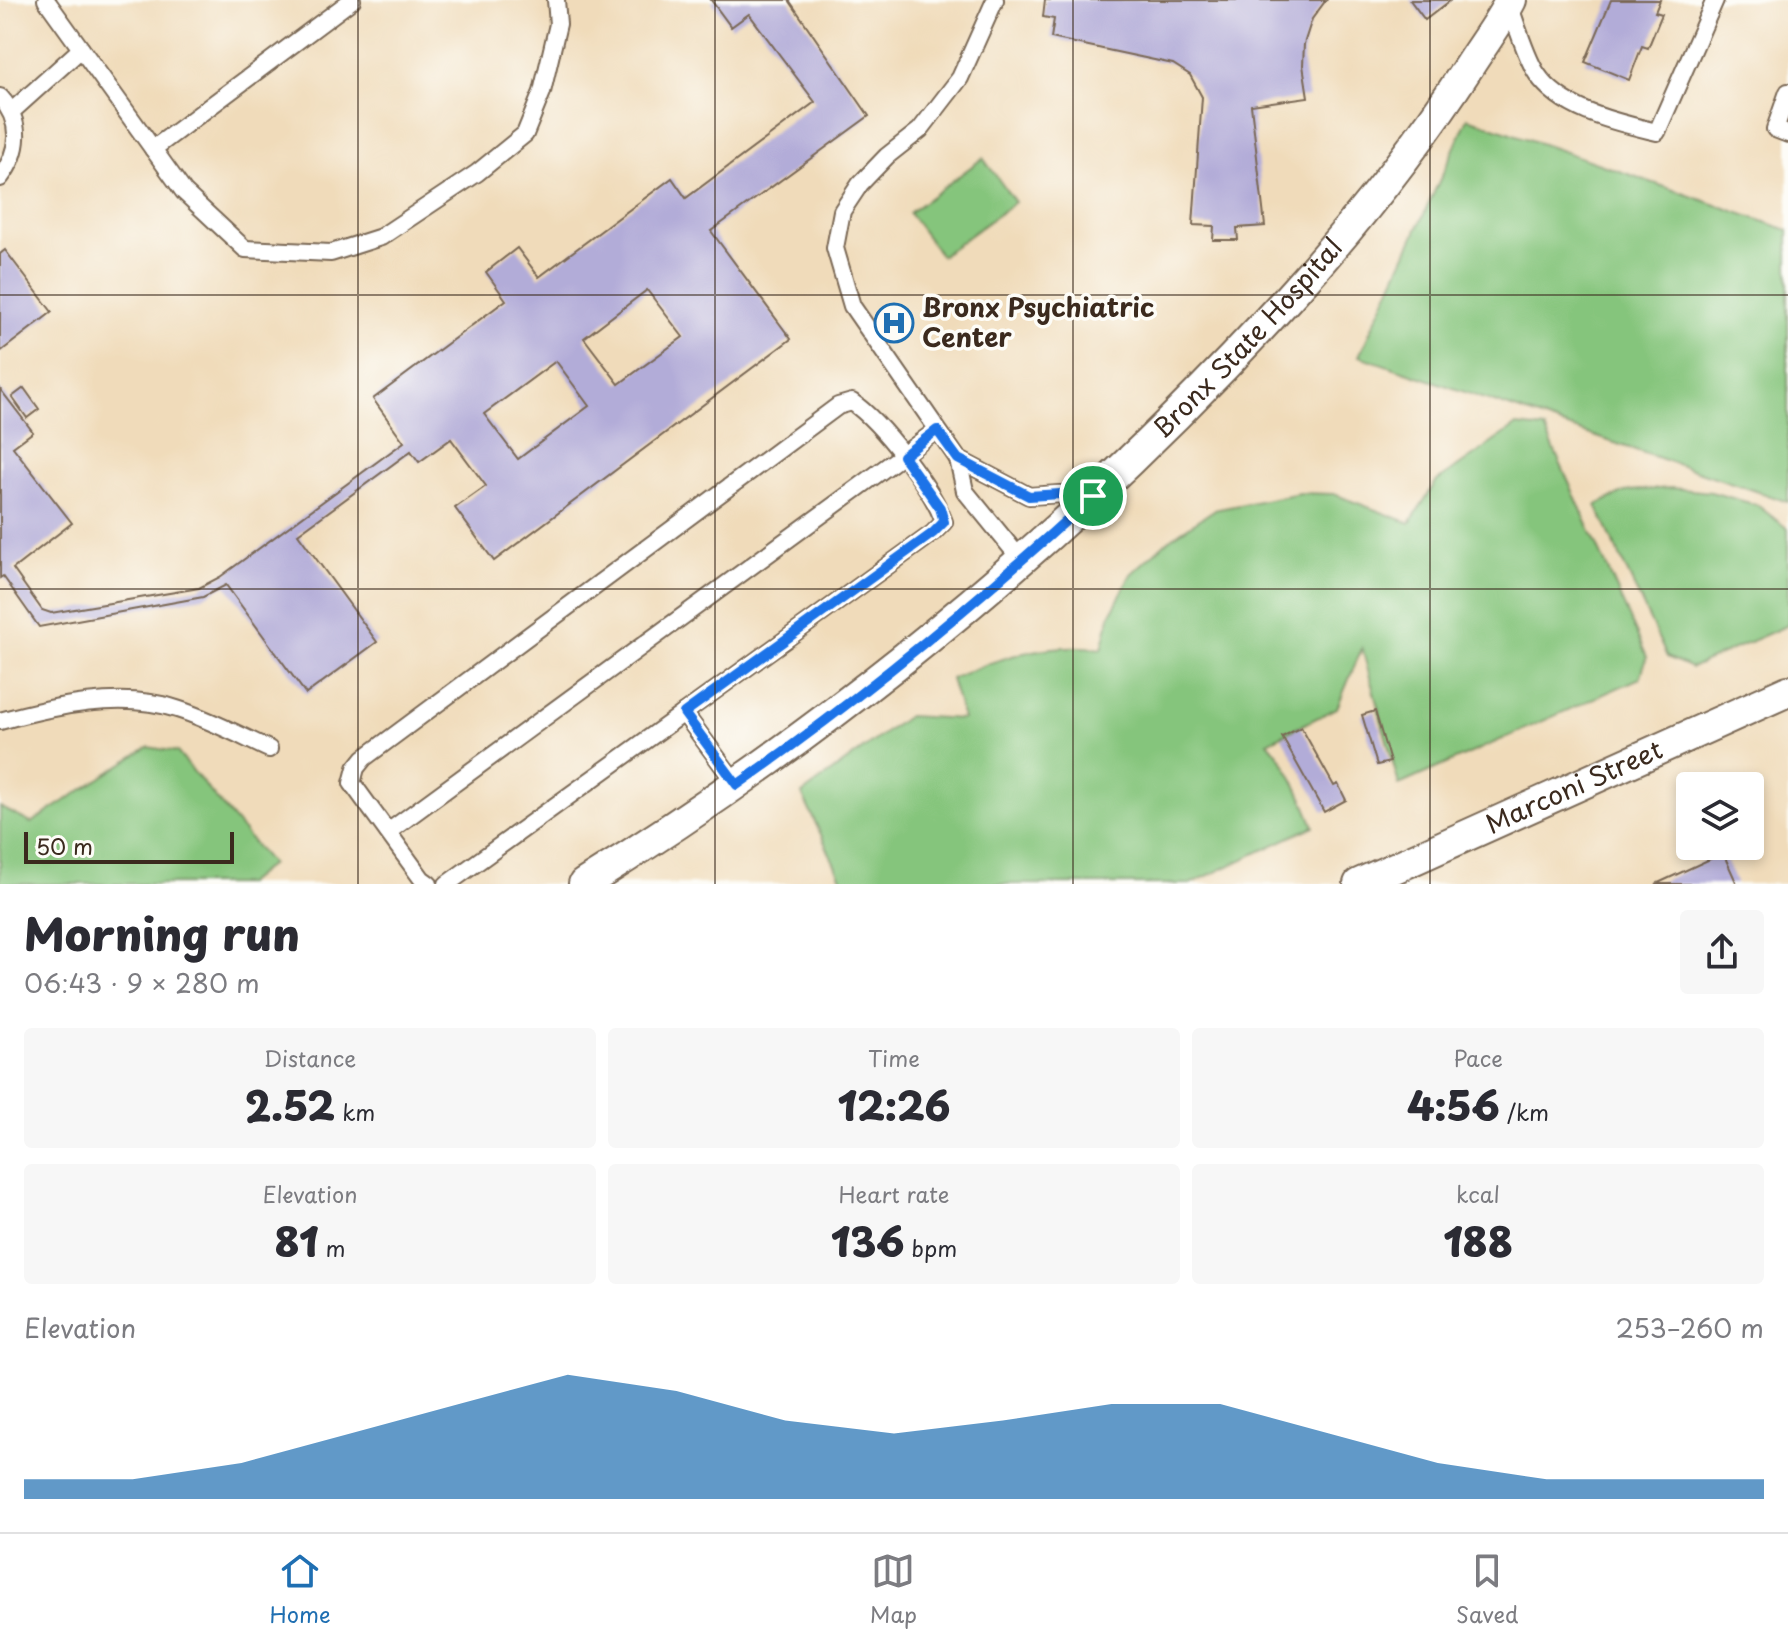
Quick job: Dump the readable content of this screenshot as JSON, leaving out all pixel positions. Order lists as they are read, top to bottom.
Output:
{
  "streets": {
    "street": ["Bronx State Hospital", "Marconi Street"]
  },
  "places": {
    "hospital": ["Bronx Psychiatric Center"]
  },
  "scale_bar": "50 m",
  "page": {
    "scale": "50 m",
    "heading": ["Morning run", "06:43 · 9 × 280 m"],
    "stats": [
      ["Distance", "2.52 km"],
      ["Time", "12:26"],
      ["Pace", "4:56 /km"],
      ["Elevation", "81 m"],
      ["Heart rate", "136 bpm"],
      ["kcal", "188"]
    ],
    "chart": ["Elevation", "253–260 m"],
    "tabs": ["Home", "Map", "Saved"]
  }
}
